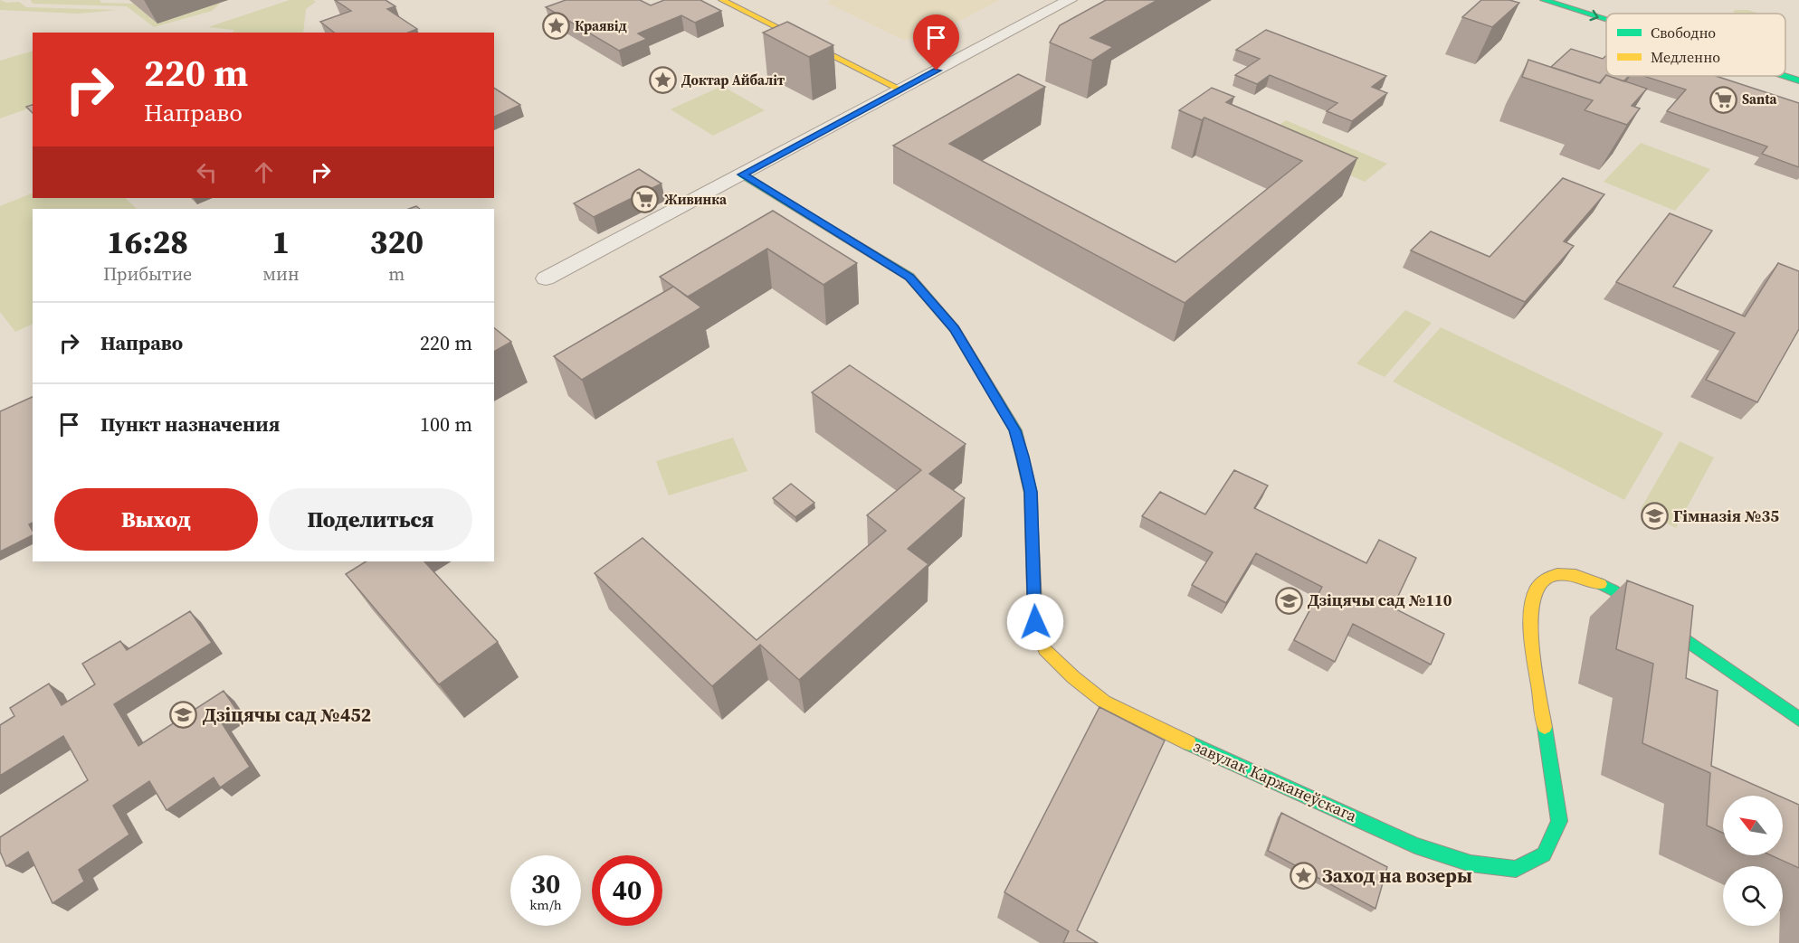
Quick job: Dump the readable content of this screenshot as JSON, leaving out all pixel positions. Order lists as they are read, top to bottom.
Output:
{
  "streets": {
    "street": ["завулак Каржанеўскага"]
  },
  "places": {
    "place": ["Краявід", "Доктар Айбаліт", "Заход на возеры"],
    "supermarket": ["Santa", "Живинка"],
    "school or university": ["Гімназія №35", "Дзіцячы сад №110", "Дзіцячы сад №452"]
  },
  "legend": ["Свободно", "Медленно"],
  "north": "top left",
  "page": {
    "turn": ["220 m", "Направо"],
    "eta": [
      "16:28",
      "Прибытие",
      "1",
      "мин",
      "320",
      "m"
    ],
    "list": [
      {
        "name": "Направо",
        "value": "220 m"
      },
      {
        "name": "Пункт назначения",
        "value": "100 m"
      }
    ],
    "buttons": ["Выход", "Поделиться"],
    "speed": "30 km/h",
    "limit": "40"
  }
}
